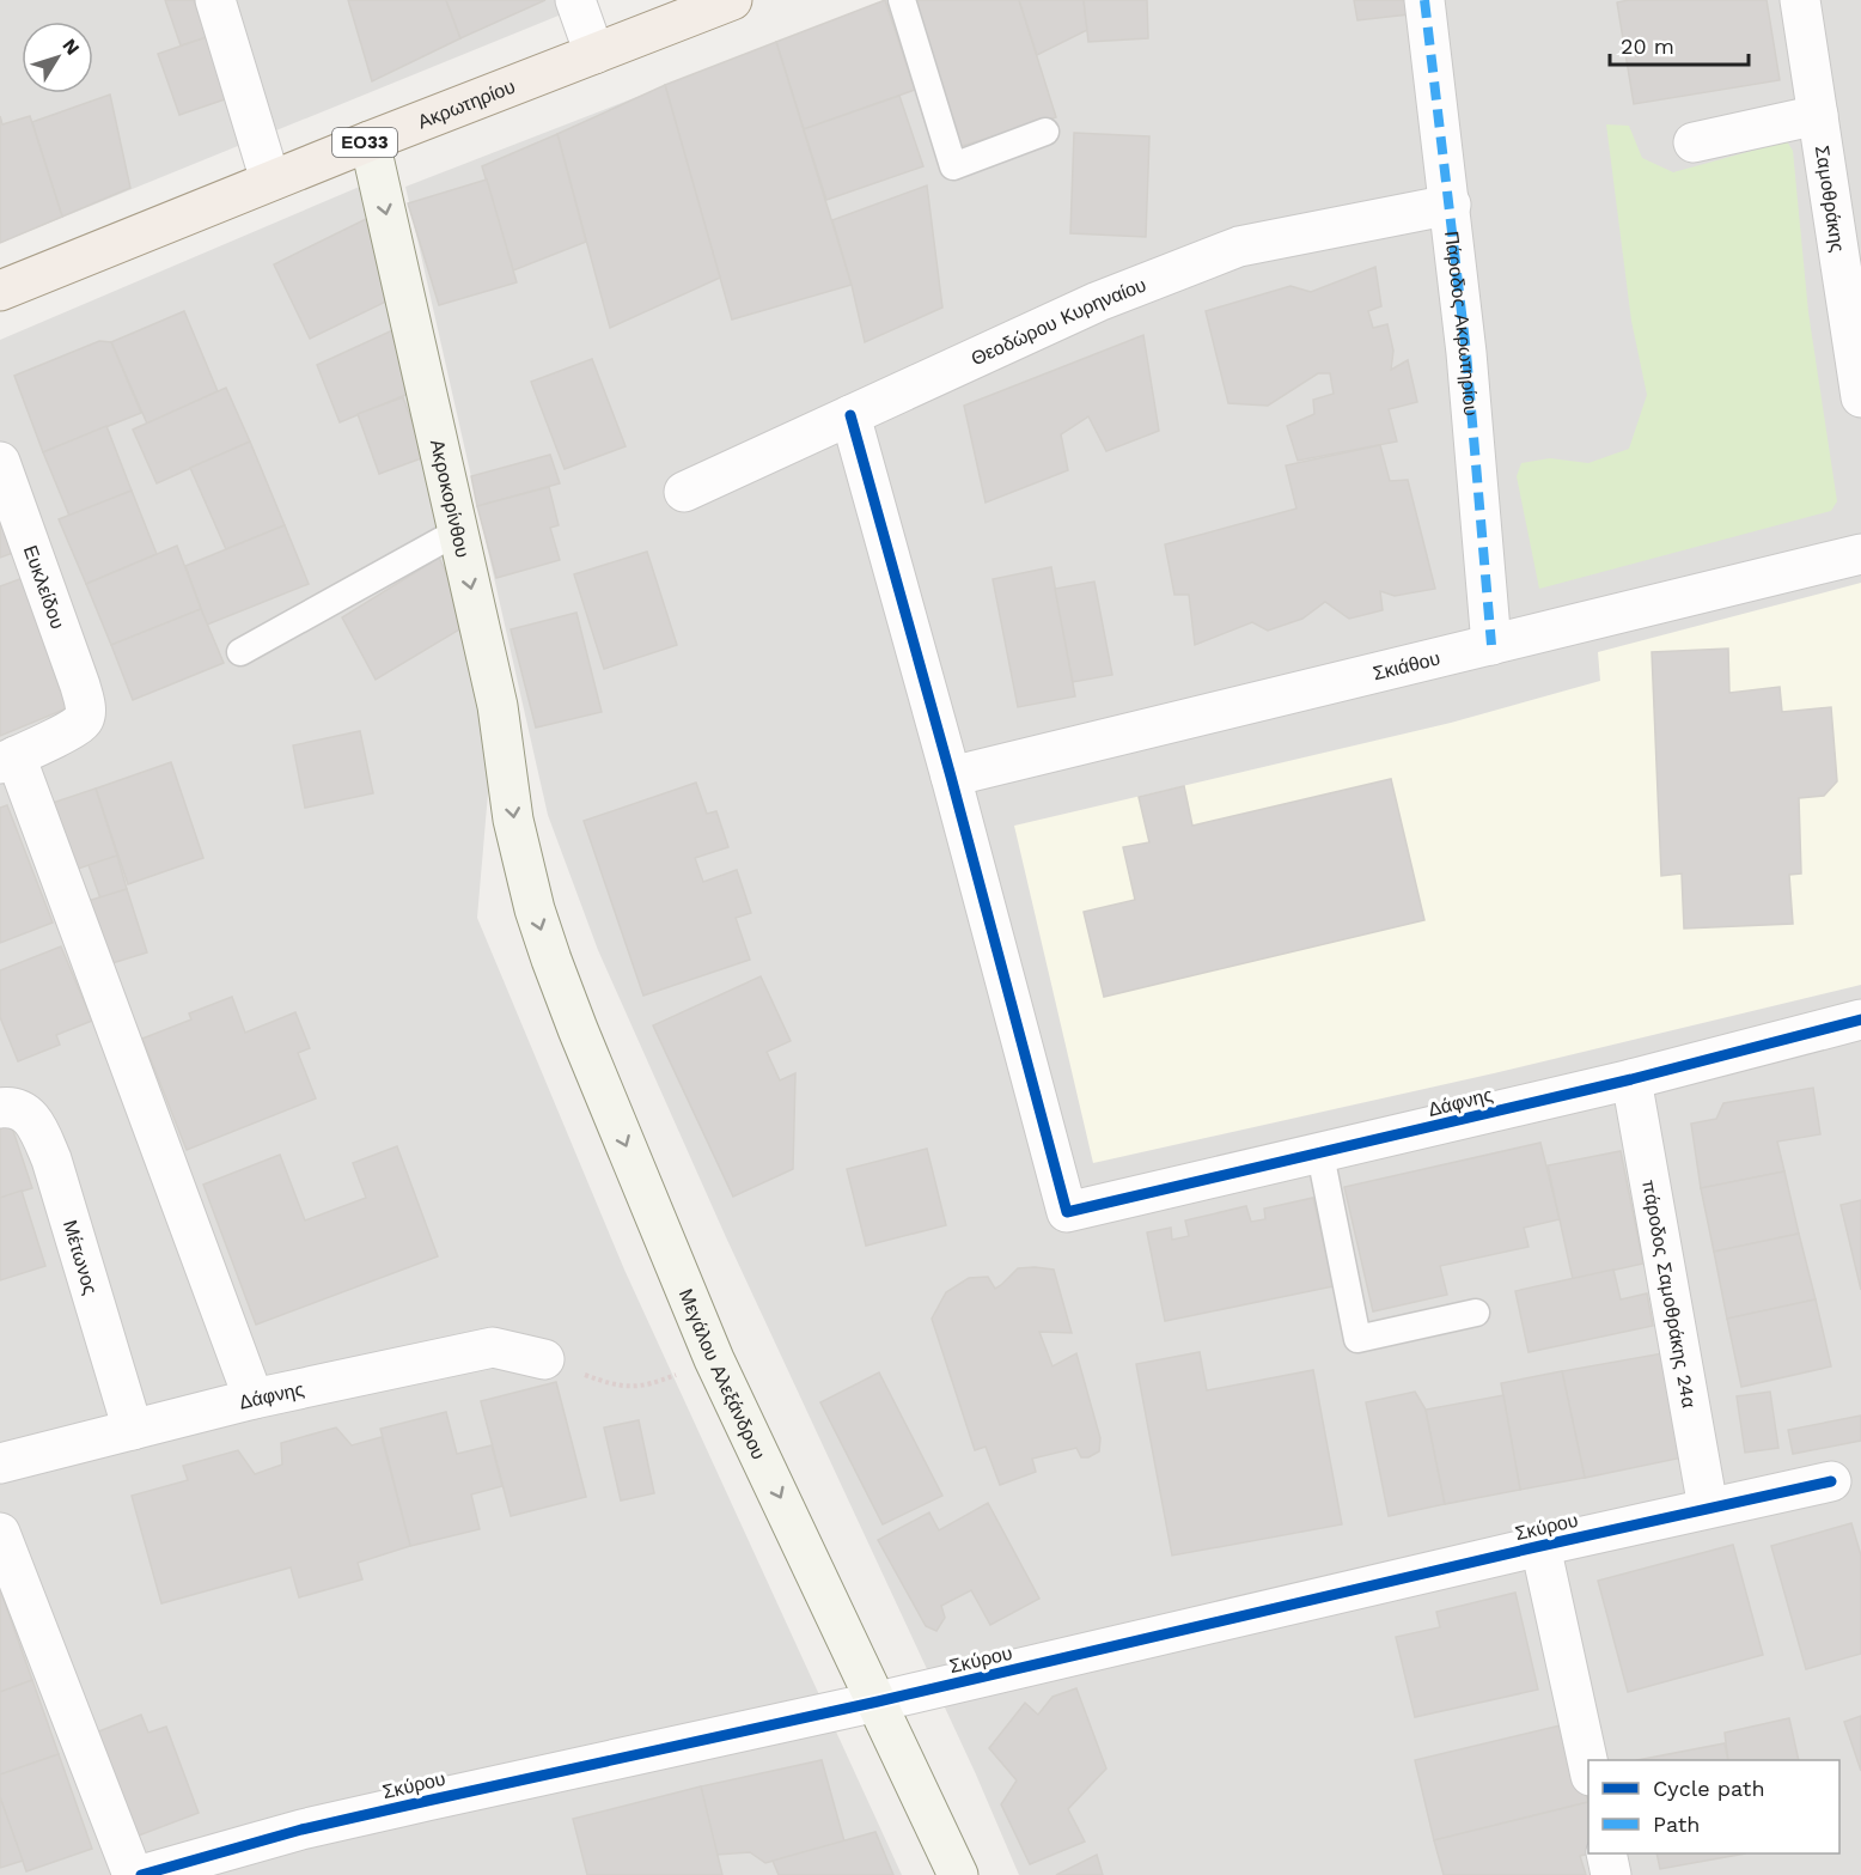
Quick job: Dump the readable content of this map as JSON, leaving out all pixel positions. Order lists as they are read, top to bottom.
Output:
{
  "streets": {
    "main road": [
      "Ακρωτηρίου",
      "ΕΟ33",
      "Ακροκορίνθου",
      "Μεγάλου Αλεξάνδρου"
    ],
    "street": [
      "Σαμοθράκης",
      "Θεοδώρου Κυρηναίου",
      "Πάροδος Ακρωτηρίου",
      "Ευκλείδου",
      "Σκιάθου",
      "Δάφνης",
      "Μέτωνος",
      "πάροδος Σαμοθράκης 24α",
      "Σκύρου"
    ]
  },
  "crossings": [
    ["Ακρωτηρίου", "Ακροκορίνθου"],
    ["Θεοδώρου Κυρηναίου", "Πάροδος Ακρωτηρίου"],
    ["Πάροδος Ακρωτηρίου", "Σκιάθου"],
    ["Ακροκορίνθου", "Μεγάλου Αλεξάνδρου"],
    ["Σκιάθου", "Δάφνης"],
    ["Δάφνης", "Μέτωνος"],
    ["Δάφνης", "πάροδος Σαμοθράκης 24α"],
    ["πάροδος Σαμοθράκης 24α", "Σκύρου"],
    ["Μεγάλου Αλεξάνδρου", "Σκύρου"]
  ],
  "one_way": ["Ακροκορίνθου", "Μεγάλου Αλεξάνδρου"],
  "legend": ["Cycle path", "Path"],
  "scale_bar": "20 m",
  "north": "top right"
}
